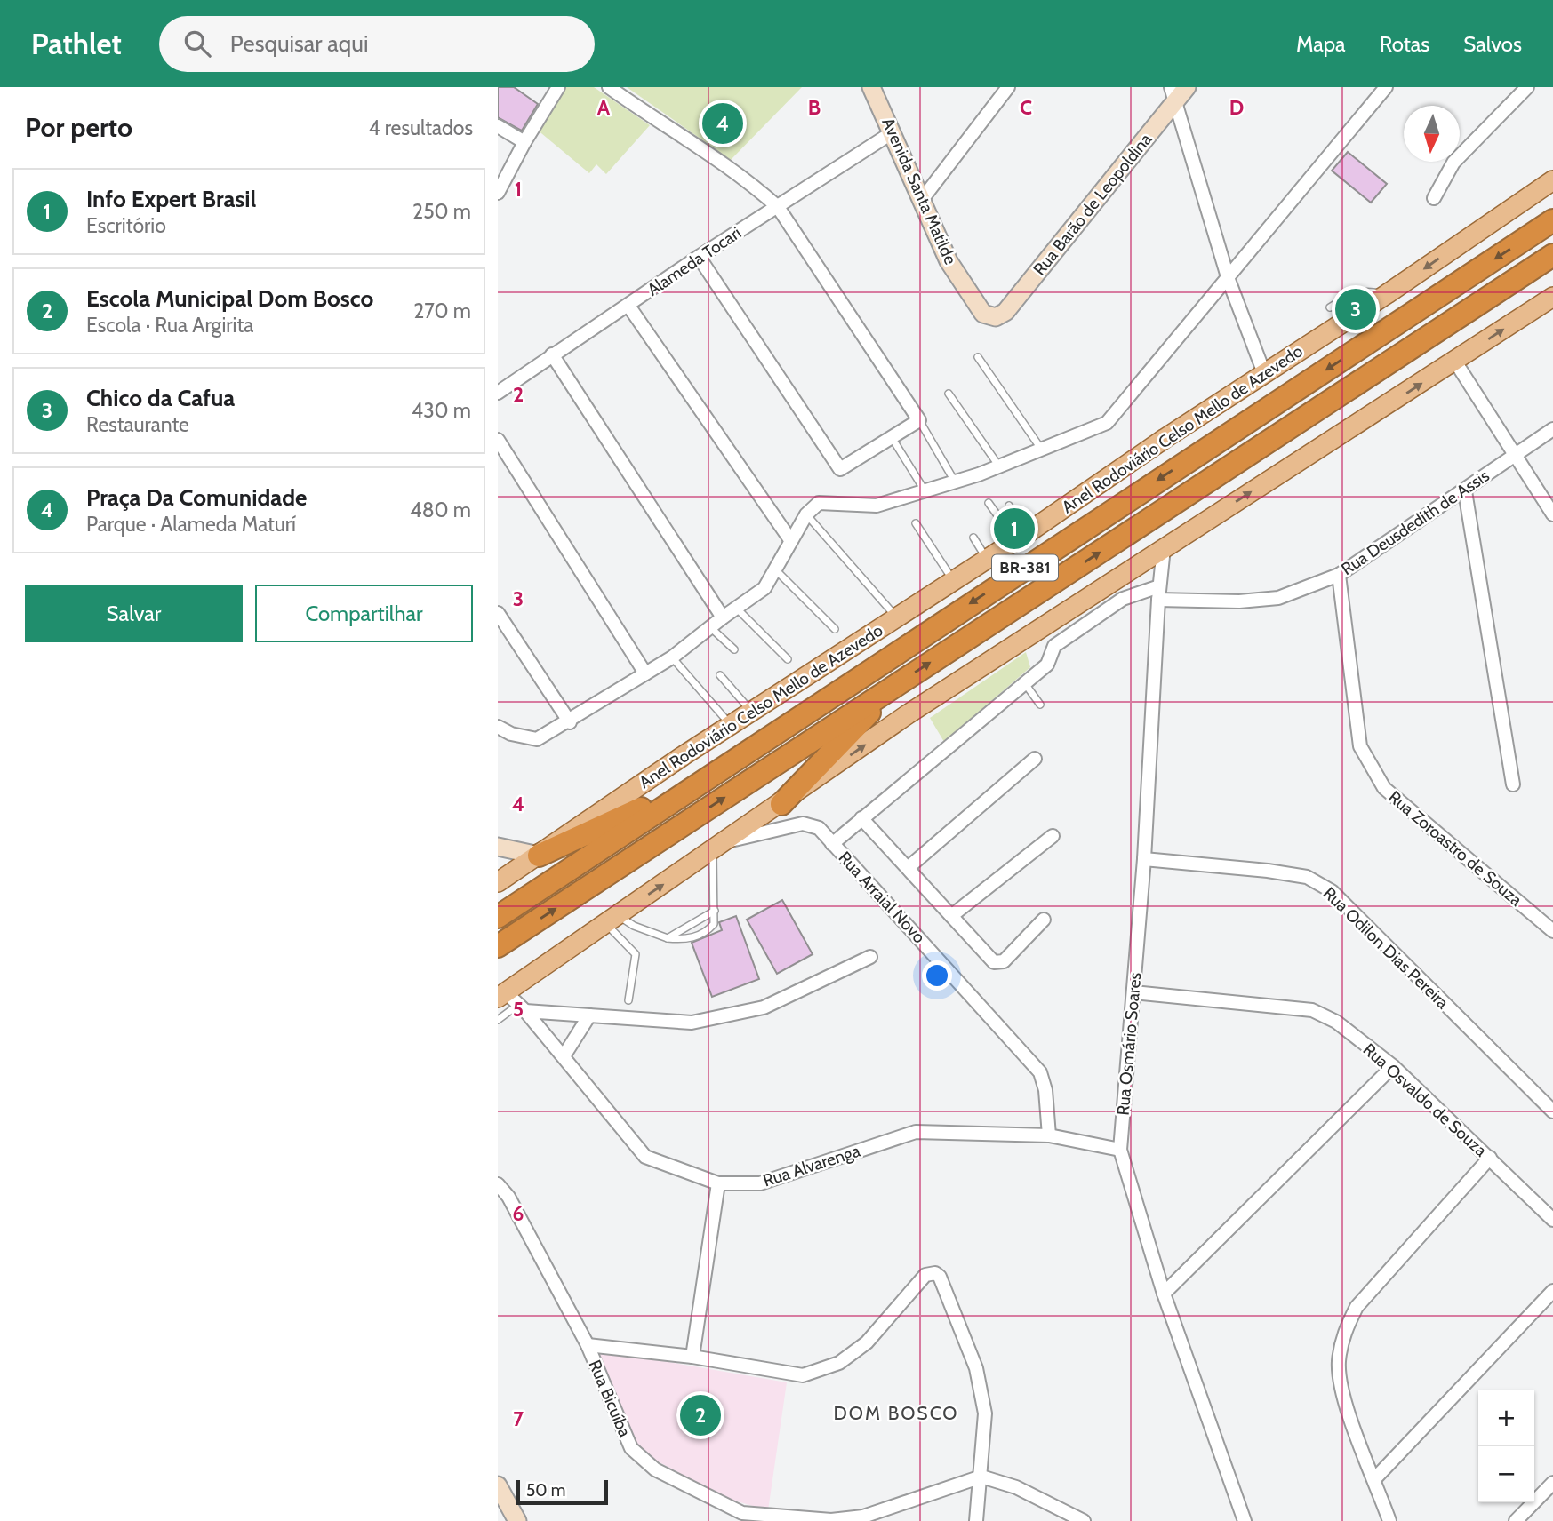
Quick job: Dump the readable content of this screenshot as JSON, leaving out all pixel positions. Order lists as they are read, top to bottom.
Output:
{
  "streets": {
    "highway": ["Anel Rodoviário Celso Mello de Azevedo", "BR-381"],
    "street": [
      "Avenida Santa Matilde",
      "Rua Barão de Leopoldina",
      "Alameda Tocari",
      "Rua Deusdedith de Assis",
      "Rua Zoroastro de Souza",
      "Rua Arraial Novo",
      "Rua Odilon Dias Pereira",
      "Rua Osmário Soares",
      "Rua Osvaldo de Souza",
      "Rua Alvarenga",
      "Rua Bicuíba"
    ]
  },
  "crossings": [
    ["Avenida Santa Matilde", "Rua Barão de Leopoldina"],
    ["Avenida Santa Matilde", "Alameda Tocari"],
    ["Rua Deusdedith de Assis", "Rua Zoroastro de Souza"],
    ["Rua Deusdedith de Assis", "Rua Osmário Soares"],
    ["Rua Arraial Novo", "Rua Alvarenga"],
    ["Rua Odilon Dias Pereira", "Rua Osmário Soares"],
    ["Rua Osmário Soares", "Rua Osvaldo de Souza"],
    ["Rua Osmário Soares", "Rua Alvarenga"]
  ],
  "districts": ["DOM BOSCO"],
  "scale_bar": "50 m",
  "north": "bottom",
  "page": {
    "header": "Pathlet",
    "search": "Pesquisar aqui",
    "nav": ["Mapa", "Rotas", "Salvos"],
    "heading": ["Por perto", "4 resultados"],
    "pins": [
      "4",
      "3",
      "1",
      "2"
    ],
    "list": [
      {
        "mark": "1",
        "name": "Info Expert Brasil",
        "note": "Escritório",
        "value": "250 m"
      },
      {
        "mark": "2",
        "name": "Escola Municipal Dom Bosco",
        "note": "Escola · Rua Argirita",
        "value": "270 m"
      },
      {
        "mark": "3",
        "name": "Chico da Cafua",
        "note": "Restaurante",
        "value": "430 m"
      },
      {
        "mark": "4",
        "name": "Praça Da Comunidade",
        "note": "Parque · Alameda Maturí",
        "value": "480 m"
      }
    ],
    "buttons": ["Salvar", "Compartilhar"],
    "map_buttons": ["+", "−"],
    "scale": "50 m"
  },
  "grid": {
    "columns": [
      "A",
      "B",
      "C",
      "D"
    ],
    "rows": [
      "1",
      "2",
      "3",
      "4",
      "5",
      "6",
      "7"
    ]
  }
}
